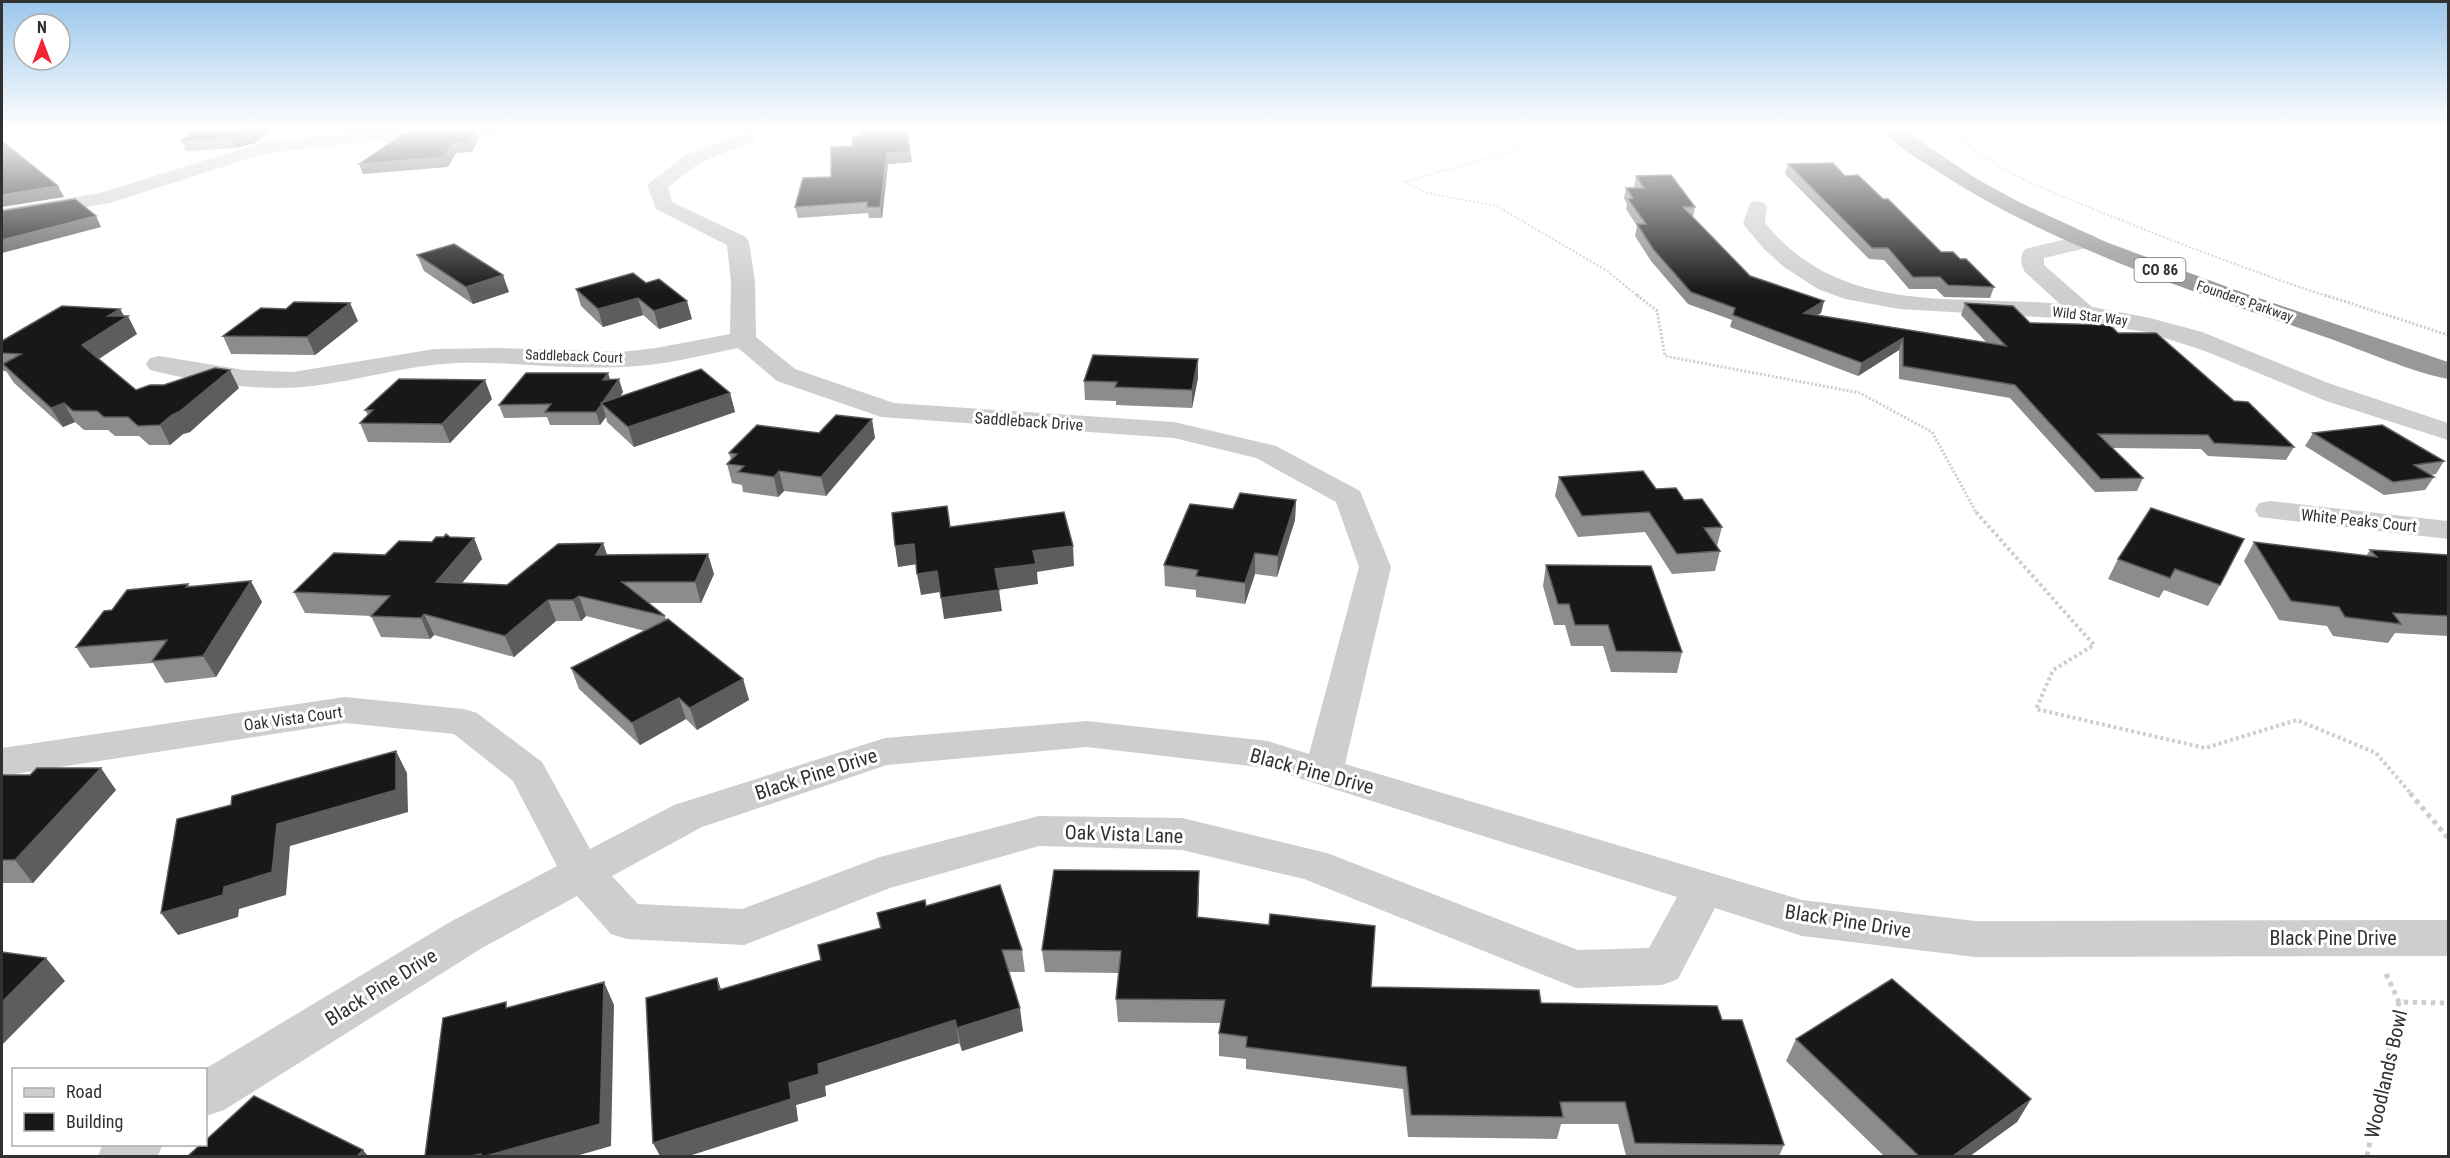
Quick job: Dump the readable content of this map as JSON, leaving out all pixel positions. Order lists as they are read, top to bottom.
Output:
{
  "streets": {
    "highway": ["CO 86", "Founders Parkway"],
    "street": [
      "Wild Star Way",
      "Saddleback Court",
      "Saddleback Drive",
      "White Peaks Court",
      "Oak Vista Court",
      "Black Pine Drive",
      "Oak Vista Lane"
    ],
    "path": ["Woodlands Bowl"]
  },
  "crossings": [
    ["Saddleback Court", "Saddleback Drive"],
    ["Saddleback Drive", "Black Pine Drive"],
    ["Oak Vista Court", "Black Pine Drive"],
    ["Oak Vista Court", "Oak Vista Lane"],
    ["Black Pine Drive", "Oak Vista Lane"]
  ],
  "legend": ["Road", "Building"],
  "north": "top"
}
